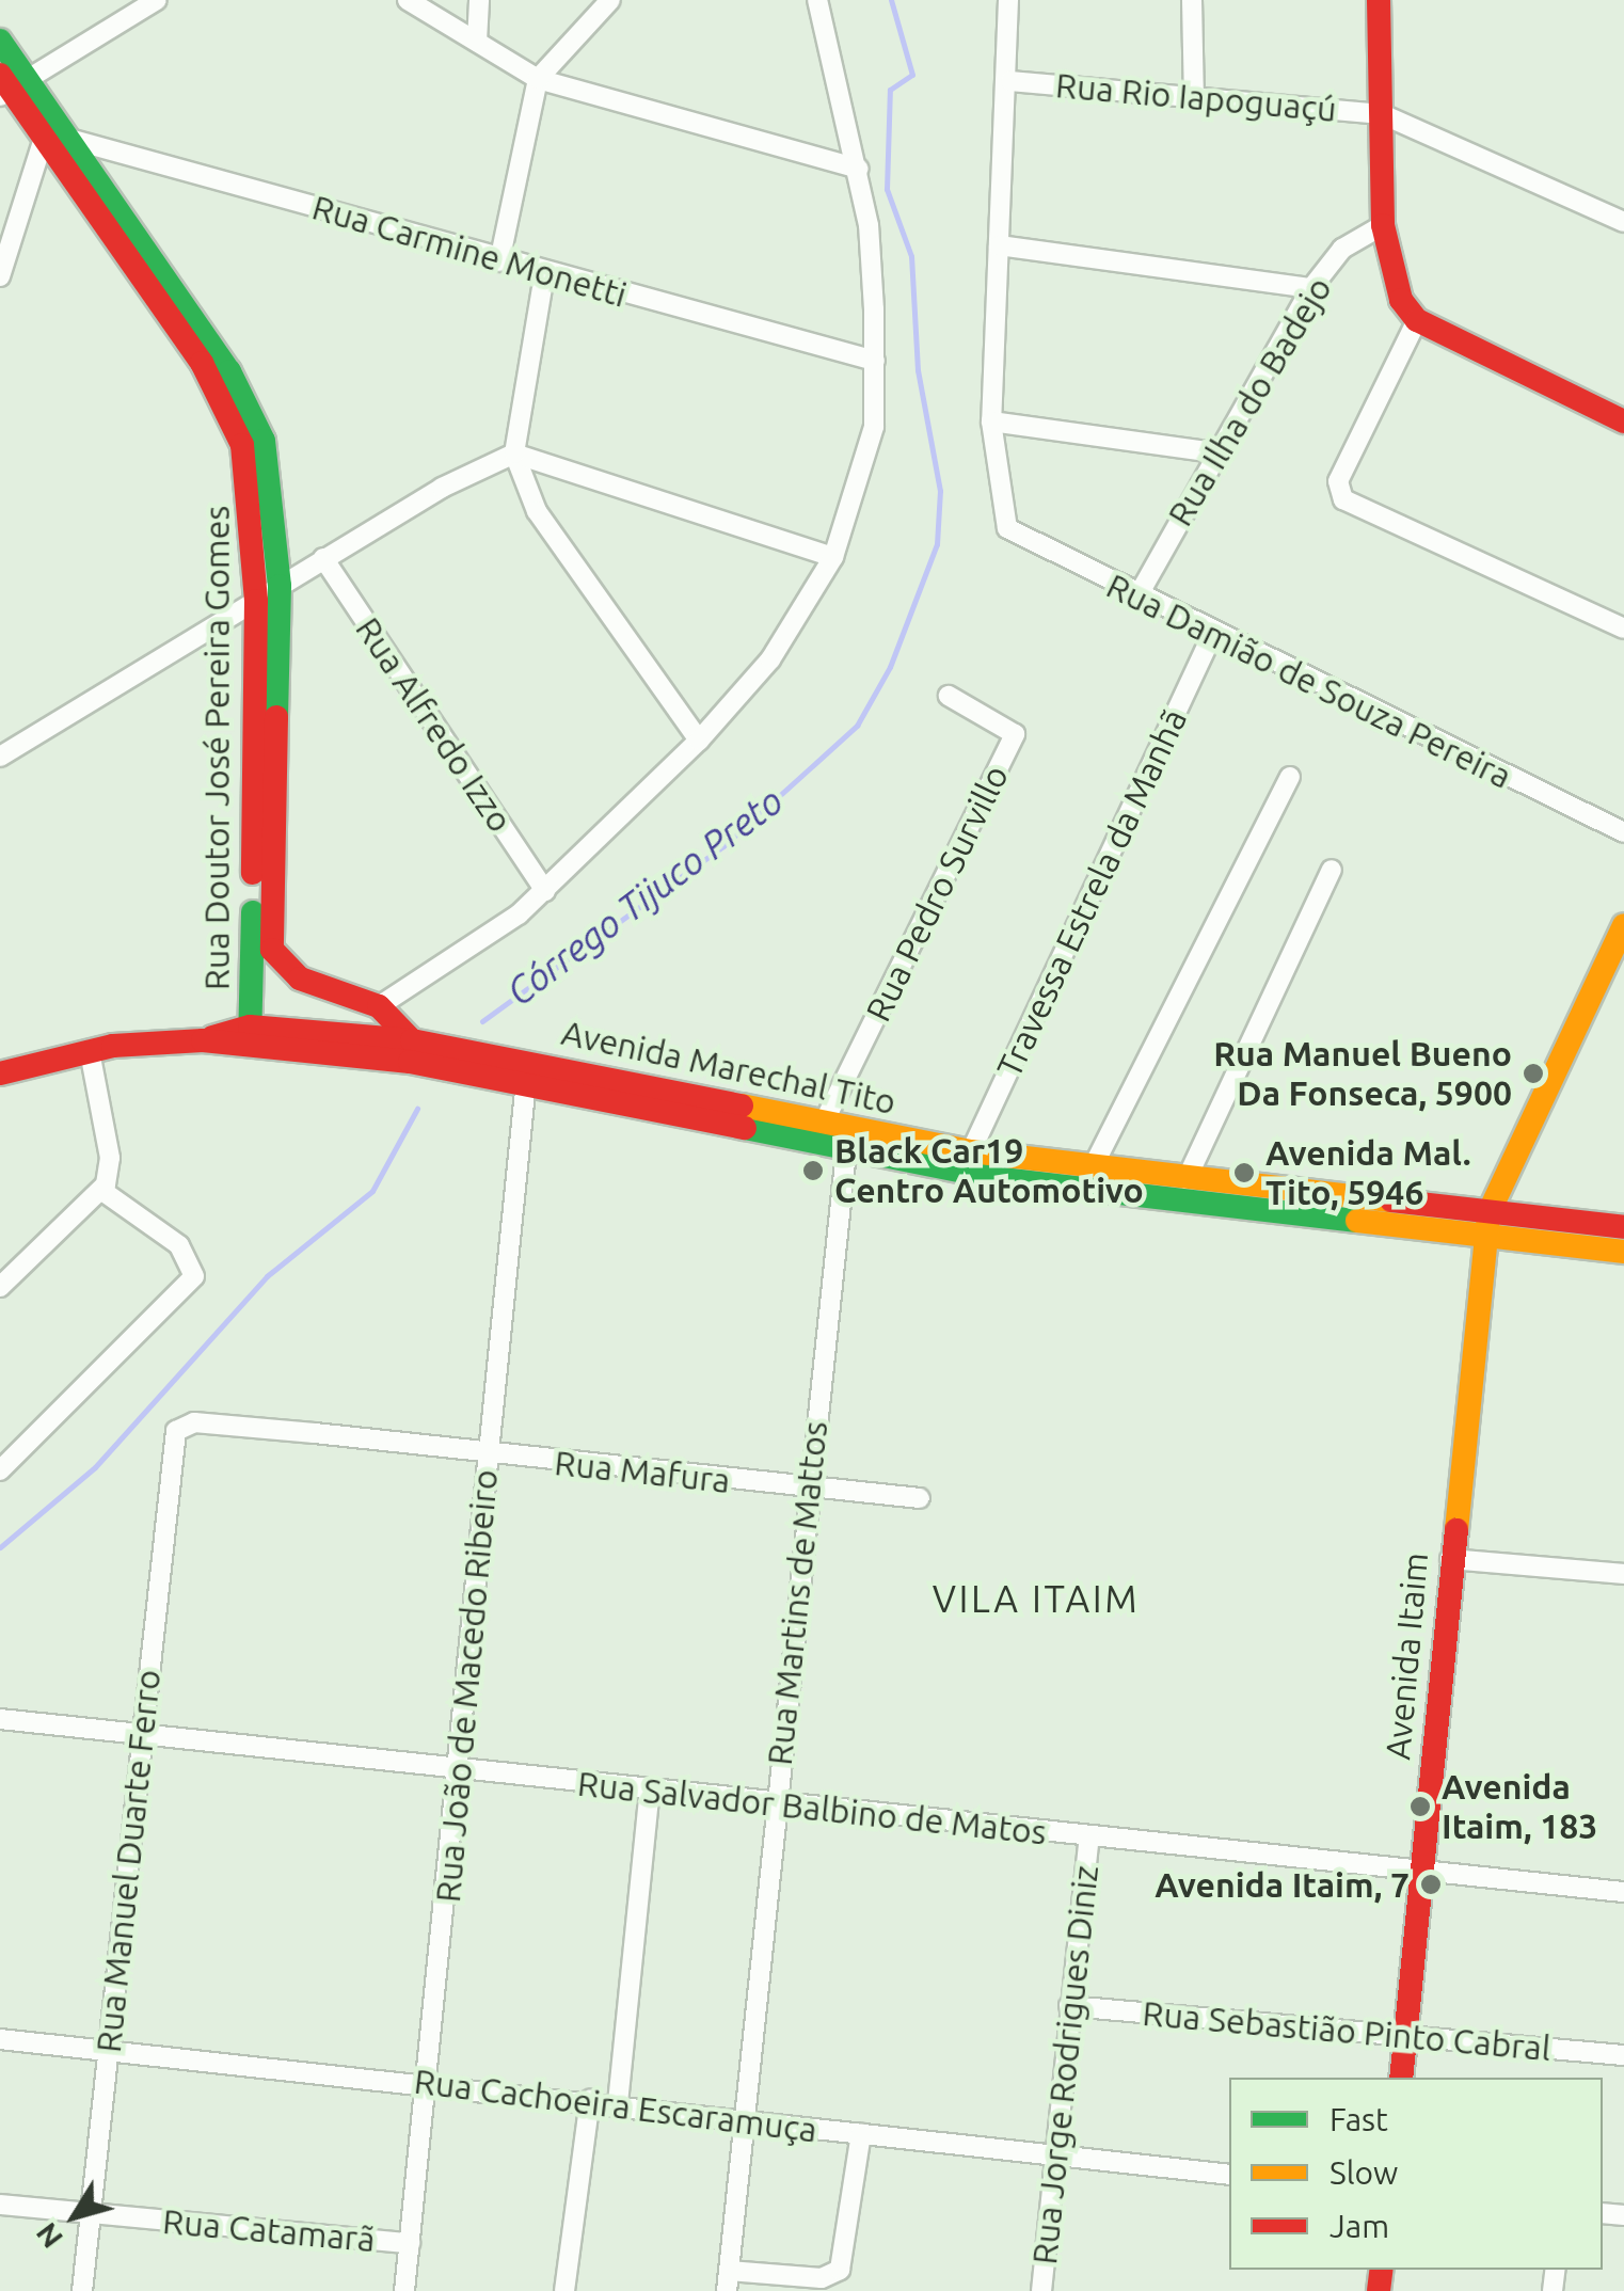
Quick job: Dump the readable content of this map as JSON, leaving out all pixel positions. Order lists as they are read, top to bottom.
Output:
{
  "streets": {
    "main road": ["Rua Doutor José Pereira Gomes", "Avenida Marechal Tito", "Avenida Itaim"],
    "street": [
      "Rua Rio Iapoguaçú",
      "Rua Carmine Monetti",
      "Rua Ilha do Badejo",
      "Rua Damião de Souza Pereira",
      "Rua Alfredo Izzo",
      "Rua Pedro Survillo",
      "Travessa Estrela da Manhã",
      "Rua Mafura",
      "Rua Martins de Mattos",
      "Rua João de Macedo Ribeiro",
      "Rua Salvador Balbino de Matos",
      "Rua Manuel Duarte Ferro",
      "Rua Sebastião Pinto Cabral",
      "Rua Jorge Rodrigues Diniz",
      "Rua Cachoeira Escaramuça",
      "Rua Catamarã"
    ]
  },
  "crossings": [
    ["Rua Carmine Monetti", "Rua Doutor José Pereira Gomes"],
    ["Rua Ilha do Badejo", "Rua Damião de Souza Pereira"],
    ["Rua Damião de Souza Pereira", "Travessa Estrela da Manhã"],
    ["Rua Doutor José Pereira Gomes", "Avenida Marechal Tito"],
    ["Rua Pedro Survillo", "Avenida Marechal Tito"],
    ["Travessa Estrela da Manhã", "Avenida Marechal Tito"],
    ["Avenida Marechal Tito", "Rua Martins de Mattos"],
    ["Avenida Marechal Tito", "Avenida Itaim"],
    ["Avenida Marechal Tito", "Rua João de Macedo Ribeiro"],
    ["Rua Mafura", "Rua Martins de Mattos"],
    ["Rua Mafura", "Rua João de Macedo Ribeiro"],
    ["Rua Mafura", "Rua Manuel Duarte Ferro"],
    ["Rua Martins de Mattos", "Rua Salvador Balbino de Matos"],
    ["Rua Martins de Mattos", "Rua Cachoeira Escaramuça"],
    ["Avenida Itaim", "Rua Salvador Balbino de Matos"],
    ["Avenida Itaim", "Rua Sebastião Pinto Cabral"],
    ["Rua João de Macedo Ribeiro", "Rua Salvador Balbino de Matos"],
    ["Rua João de Macedo Ribeiro", "Rua Cachoeira Escaramuça"],
    ["Rua João de Macedo Ribeiro", "Rua Catamarã"],
    ["Rua Salvador Balbino de Matos", "Rua Manuel Duarte Ferro"],
    ["Rua Salvador Balbino de Matos", "Rua Jorge Rodrigues Diniz"],
    ["Rua Manuel Duarte Ferro", "Rua Cachoeira Escaramuça"],
    ["Rua Manuel Duarte Ferro", "Rua Catamarã"],
    ["Rua Sebastião Pinto Cabral", "Rua Jorge Rodrigues Diniz"],
    ["Rua Jorge Rodrigues Diniz", "Rua Cachoeira Escaramuça"]
  ],
  "districts": ["VILA ITAIM"],
  "water": ["Córrego Tijuco Preto"],
  "places": [
    "Rua Manuel Bueno Da Fonseca, 5900",
    "Black Car19 Centro Automotivo",
    "Avenida Mal. Tito, 5946",
    "Avenida Itaim, 183",
    "Avenida Itaim, 7"
  ],
  "legend": ["Fast", "Slow", "Jam"],
  "north": "bottom left"
}
